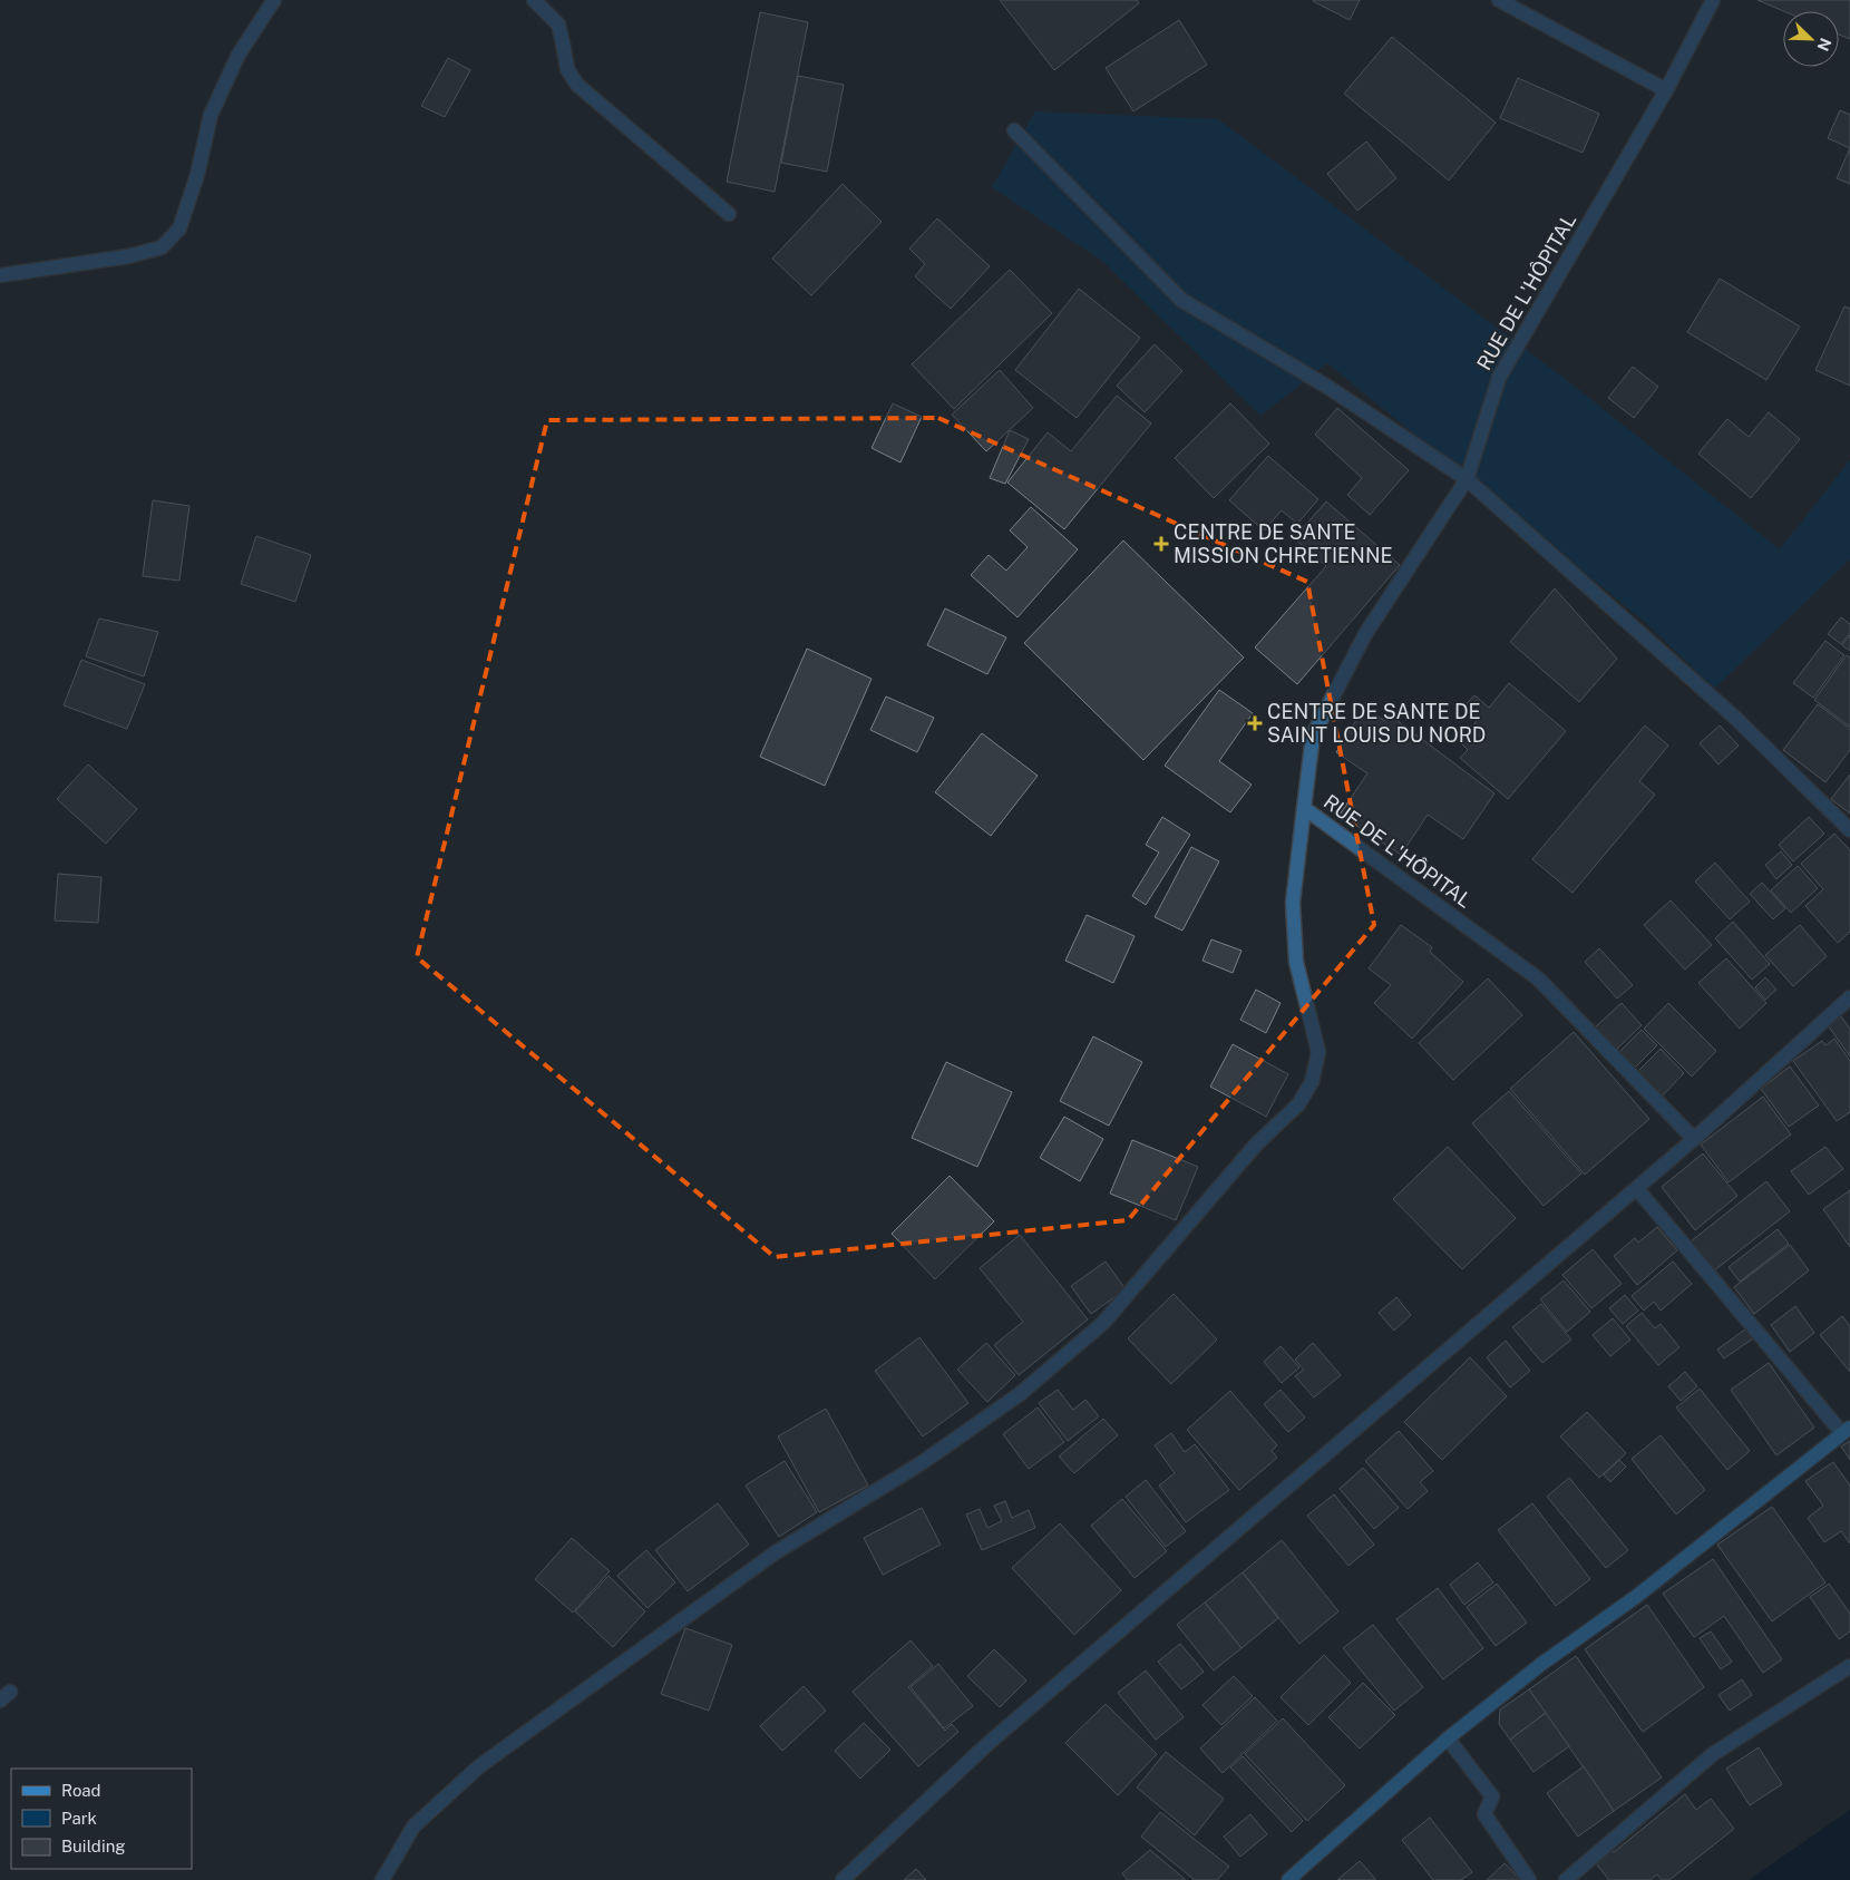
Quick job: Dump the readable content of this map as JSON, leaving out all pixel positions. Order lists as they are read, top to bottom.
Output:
{
  "streets": {
    "street": ["RUE DE L'HÔPITAL"]
  },
  "places": {
    "health": ["CENTRE DE SANTE MISSION CHRETIENNE", "CENTRE DE SANTE DE SAINT LOUIS DU NORD"]
  },
  "legend": ["Road", "Park", "Building"],
  "north": "bottom right"
}
